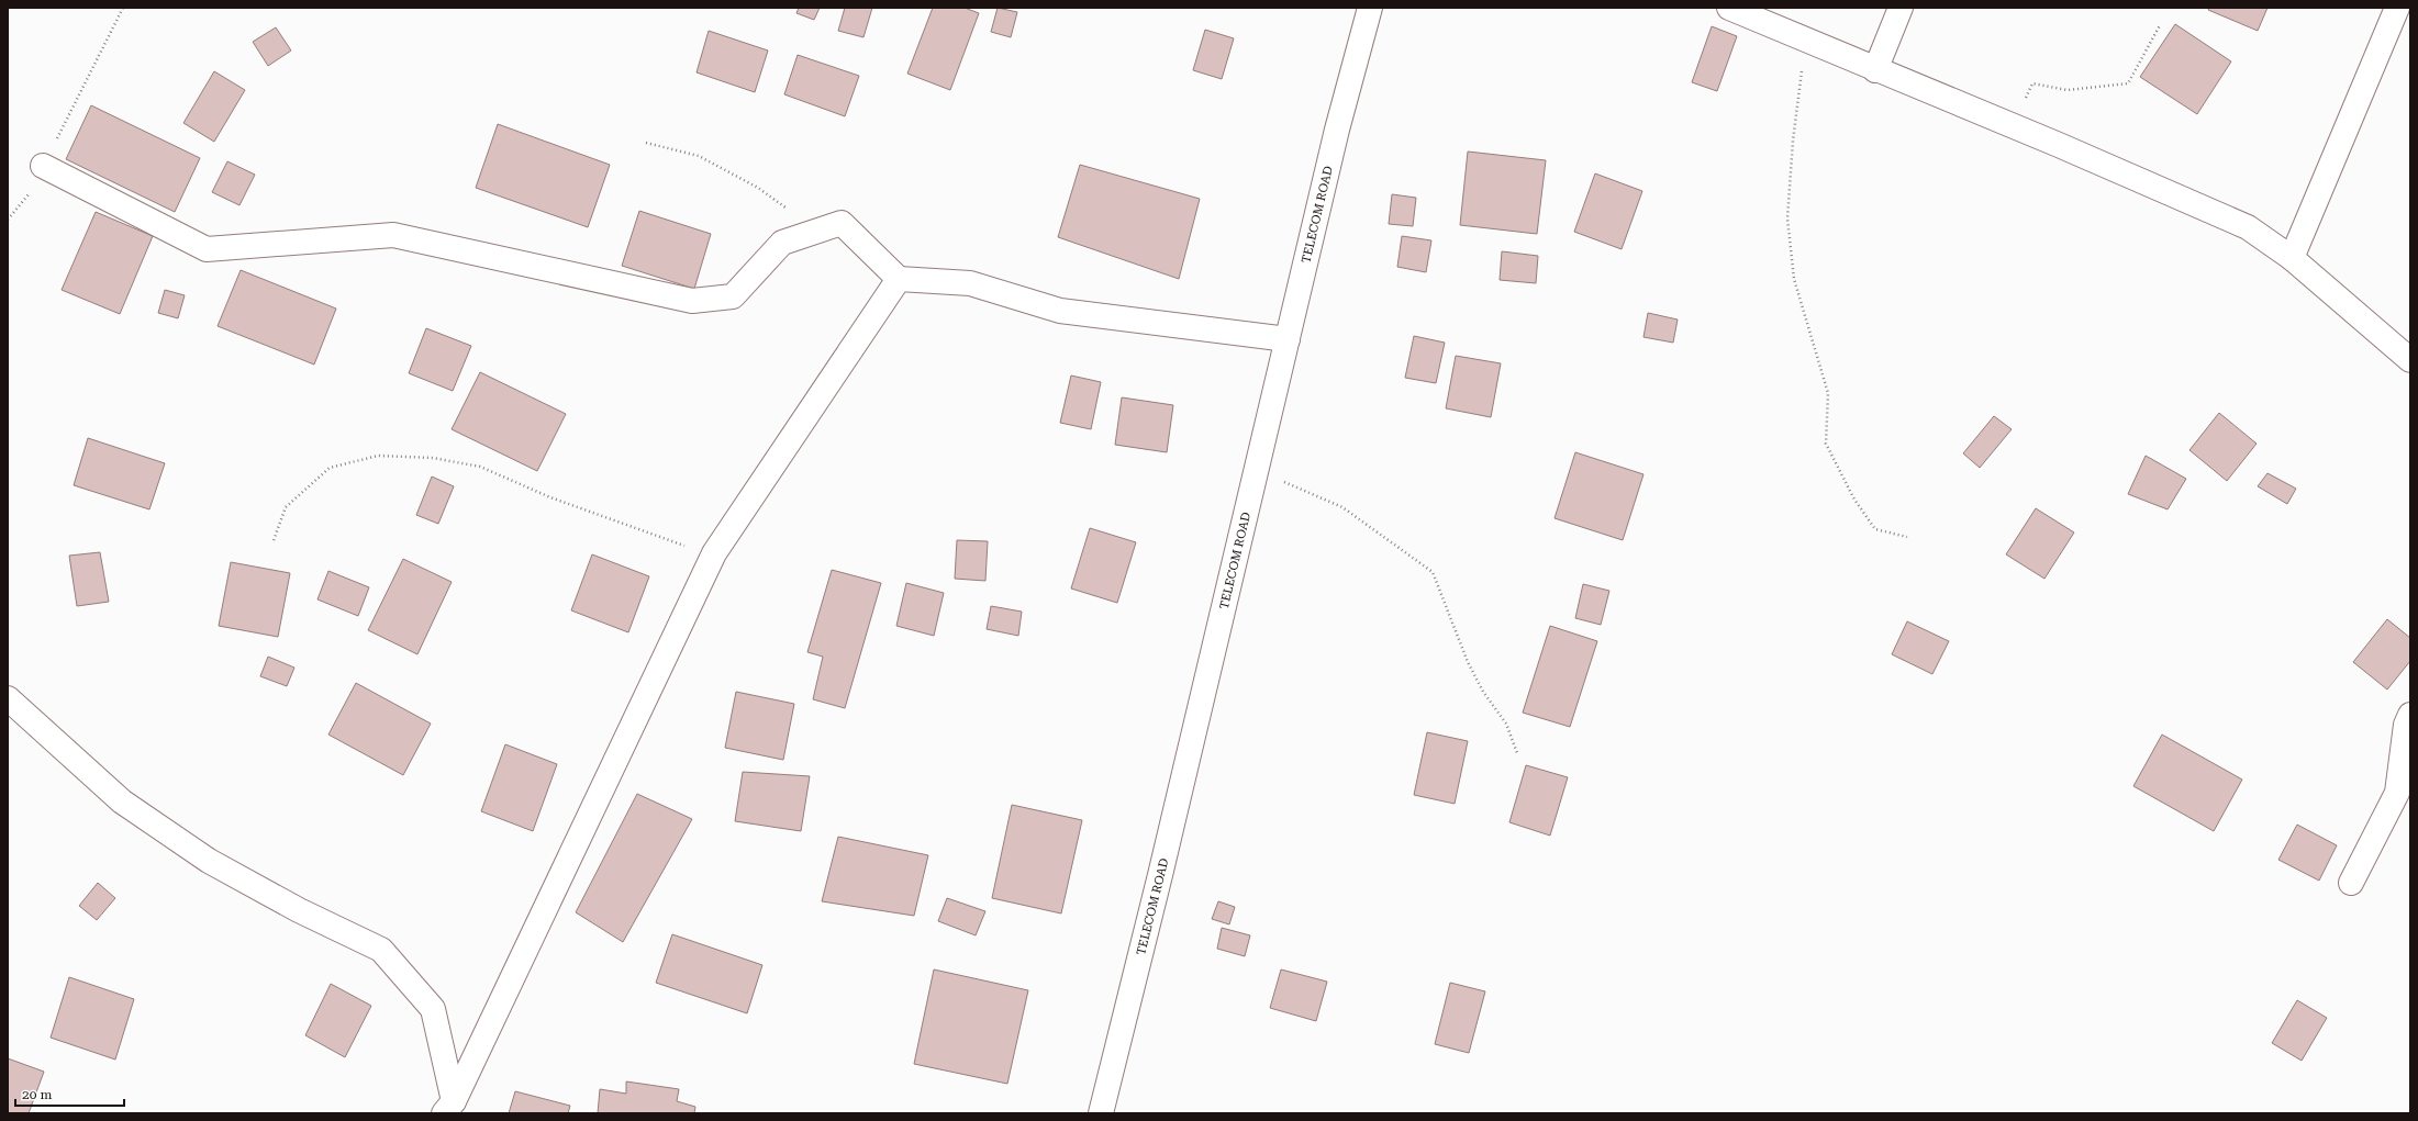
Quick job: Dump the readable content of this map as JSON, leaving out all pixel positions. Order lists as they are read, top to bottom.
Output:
{
  "streets": {
    "street": ["TELECOM ROAD"]
  },
  "scale_bar": "20 m"
}
